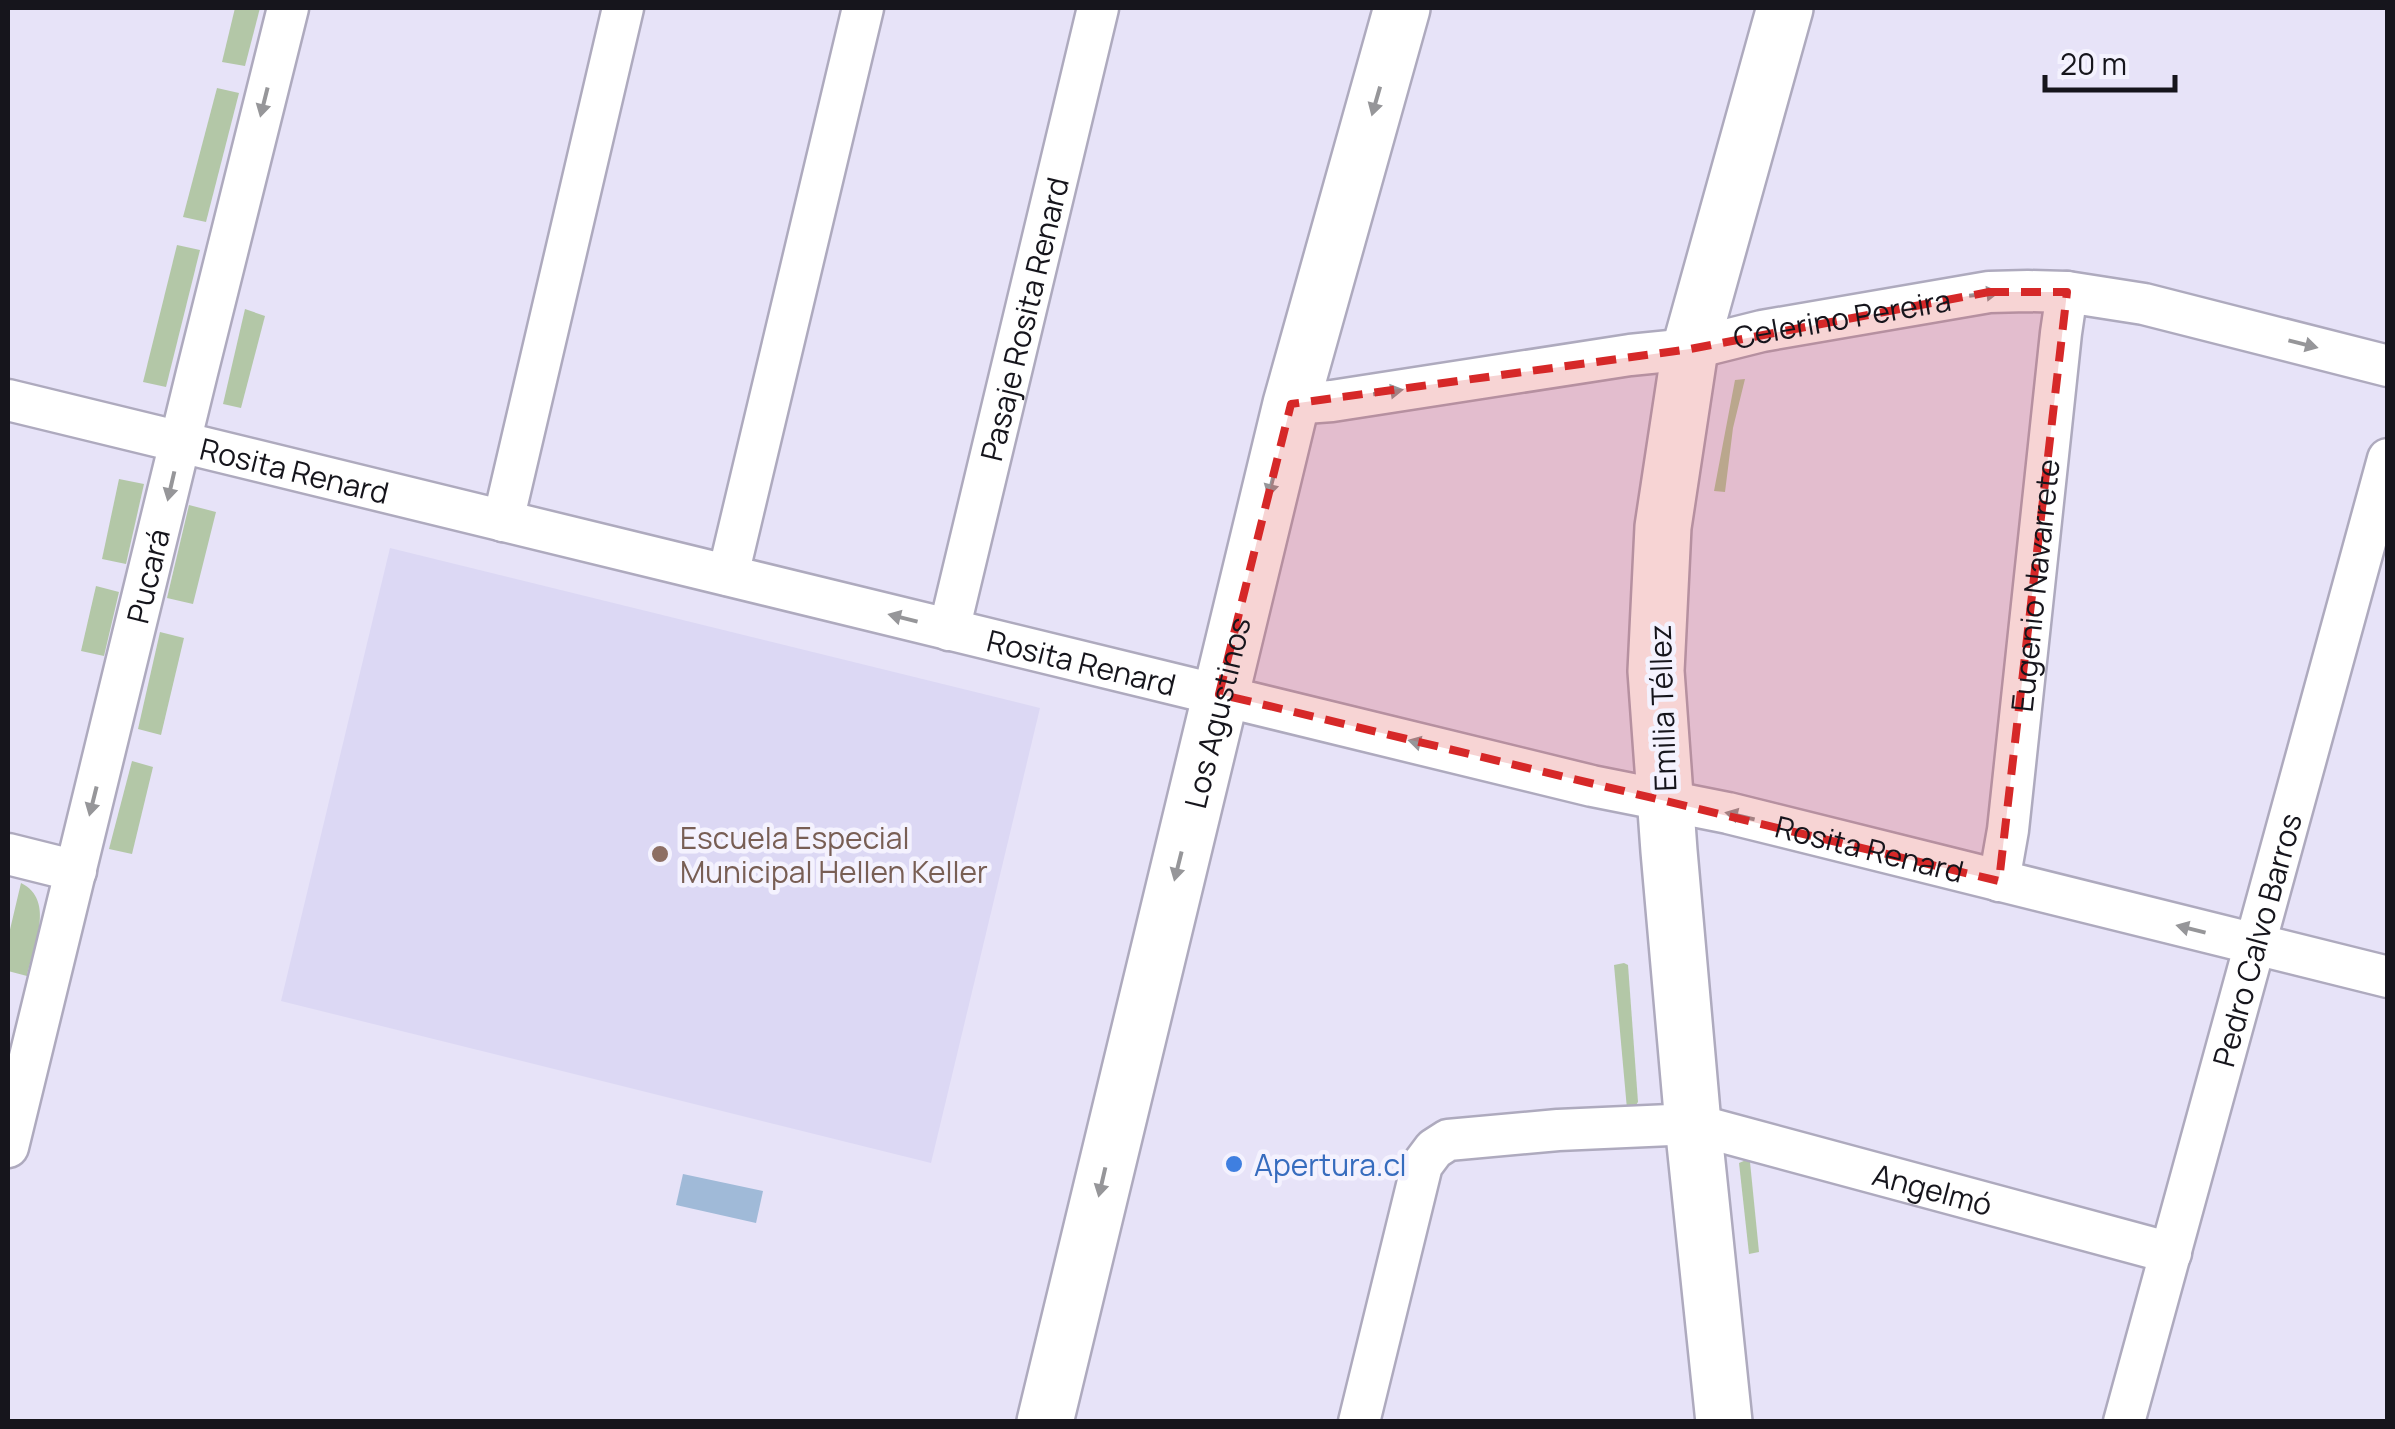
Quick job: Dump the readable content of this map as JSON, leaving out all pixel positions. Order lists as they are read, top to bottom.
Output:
{
  "streets": {
    "street": [
      "Pasaje Rosita Renard",
      "Celerino Pereira",
      "Rosita Renard",
      "Pucará",
      "Eugenio Navarrete",
      "Emilia Téllez",
      "Los Agustinos",
      "Pedro Calvo Barros",
      "Angelmó"
    ]
  },
  "crossings": [
    ["Pasaje Rosita Renard", "Rosita Renard"],
    ["Celerino Pereira", "Eugenio Navarrete"],
    ["Celerino Pereira", "Emilia Téllez"],
    ["Celerino Pereira", "Los Agustinos"],
    ["Rosita Renard", "Pucará"],
    ["Rosita Renard", "Eugenio Navarrete"],
    ["Rosita Renard", "Emilia Téllez"],
    ["Rosita Renard", "Los Agustinos"],
    ["Rosita Renard", "Pedro Calvo Barros"],
    ["Emilia Téllez", "Angelmó"],
    ["Pedro Calvo Barros", "Angelmó"]
  ],
  "one_way": ["Celerino Pereira", "Rosita Renard", "Los Agustinos"],
  "places": ["Escuela Especial Municipal Hellen Keller", "Apertura.cl"],
  "scale_bar": "20 m"
}
